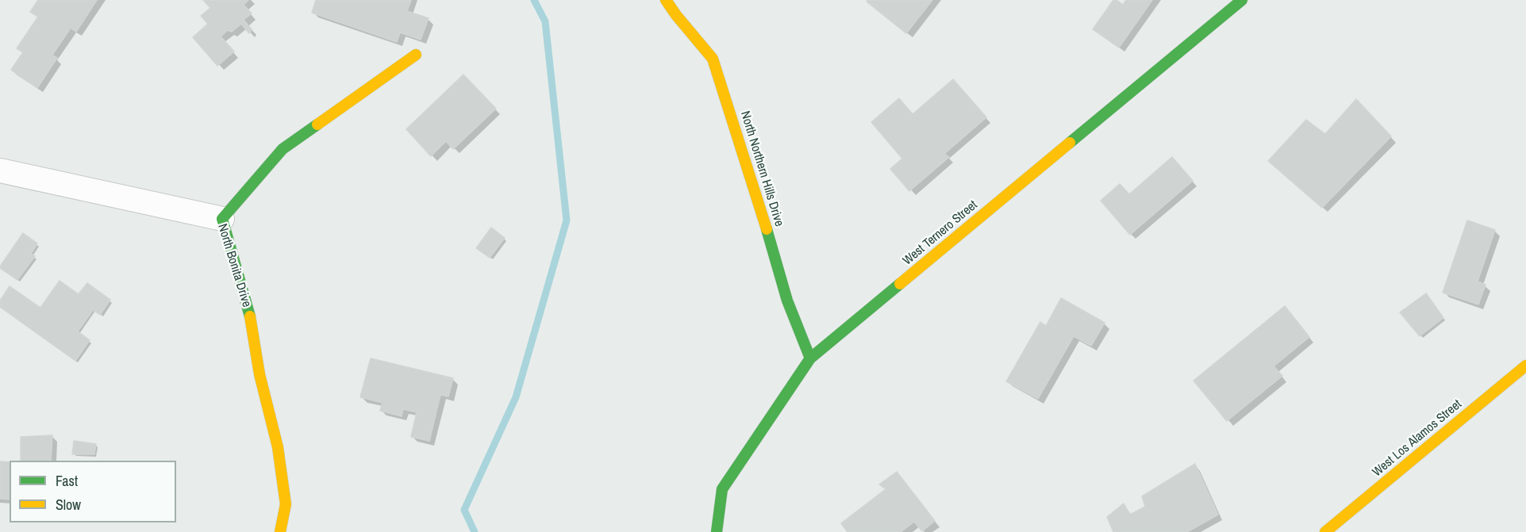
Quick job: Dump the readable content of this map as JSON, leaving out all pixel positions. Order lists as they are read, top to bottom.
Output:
{
  "streets": {
    "street": [
      "North Northern Hills Drive",
      "West Ternero Street",
      "North Bonita Drive",
      "West Los Alamos Street"
    ]
  },
  "crossings": [
    ["North Northern Hills Drive", "West Ternero Street"]
  ],
  "legend": ["Fast", "Slow"]
}
